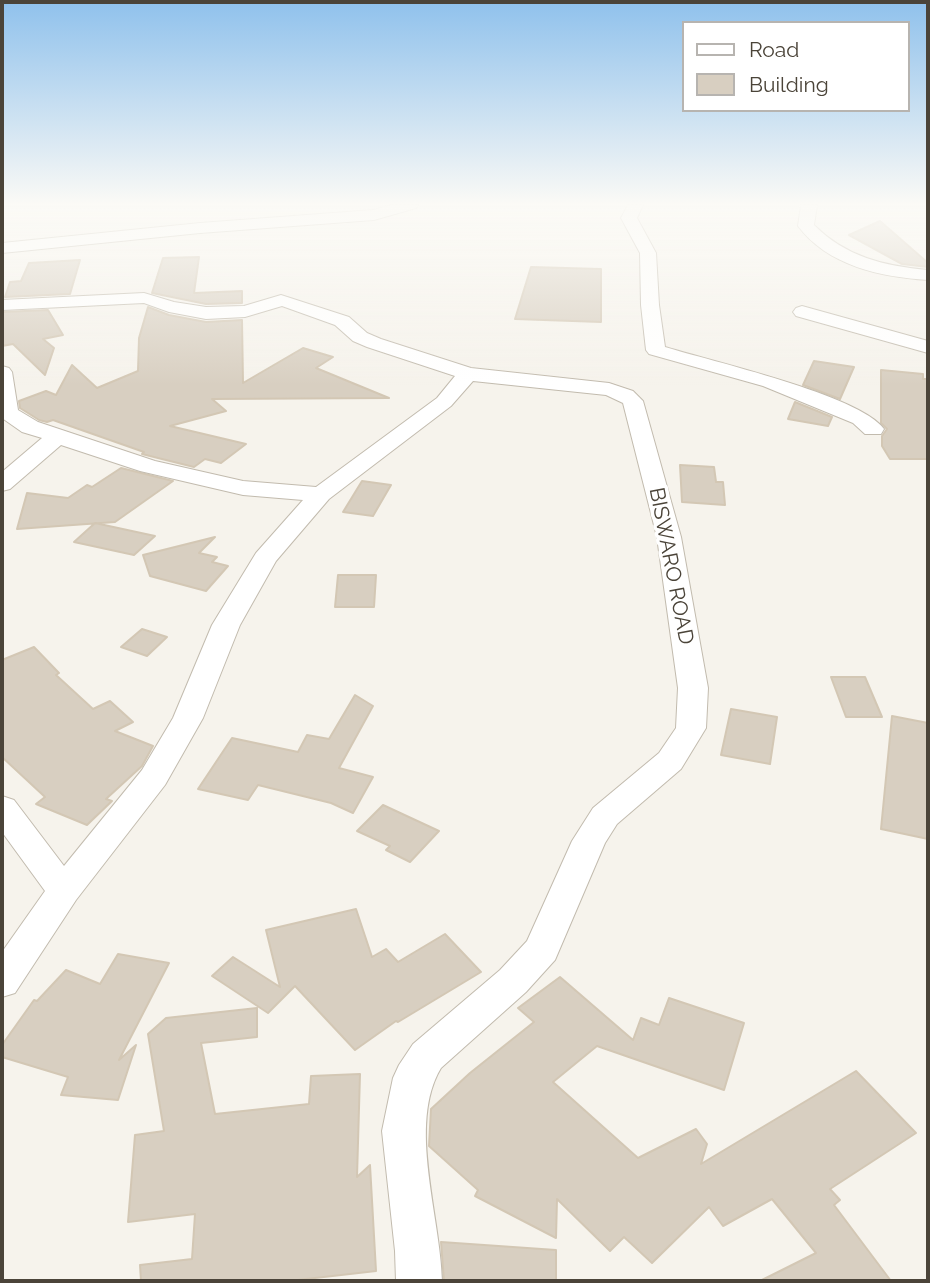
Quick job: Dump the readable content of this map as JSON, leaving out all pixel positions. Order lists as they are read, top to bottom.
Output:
{
  "streets": {
    "street": ["BISWARO ROAD"]
  },
  "legend": ["Road", "Building"]
}
